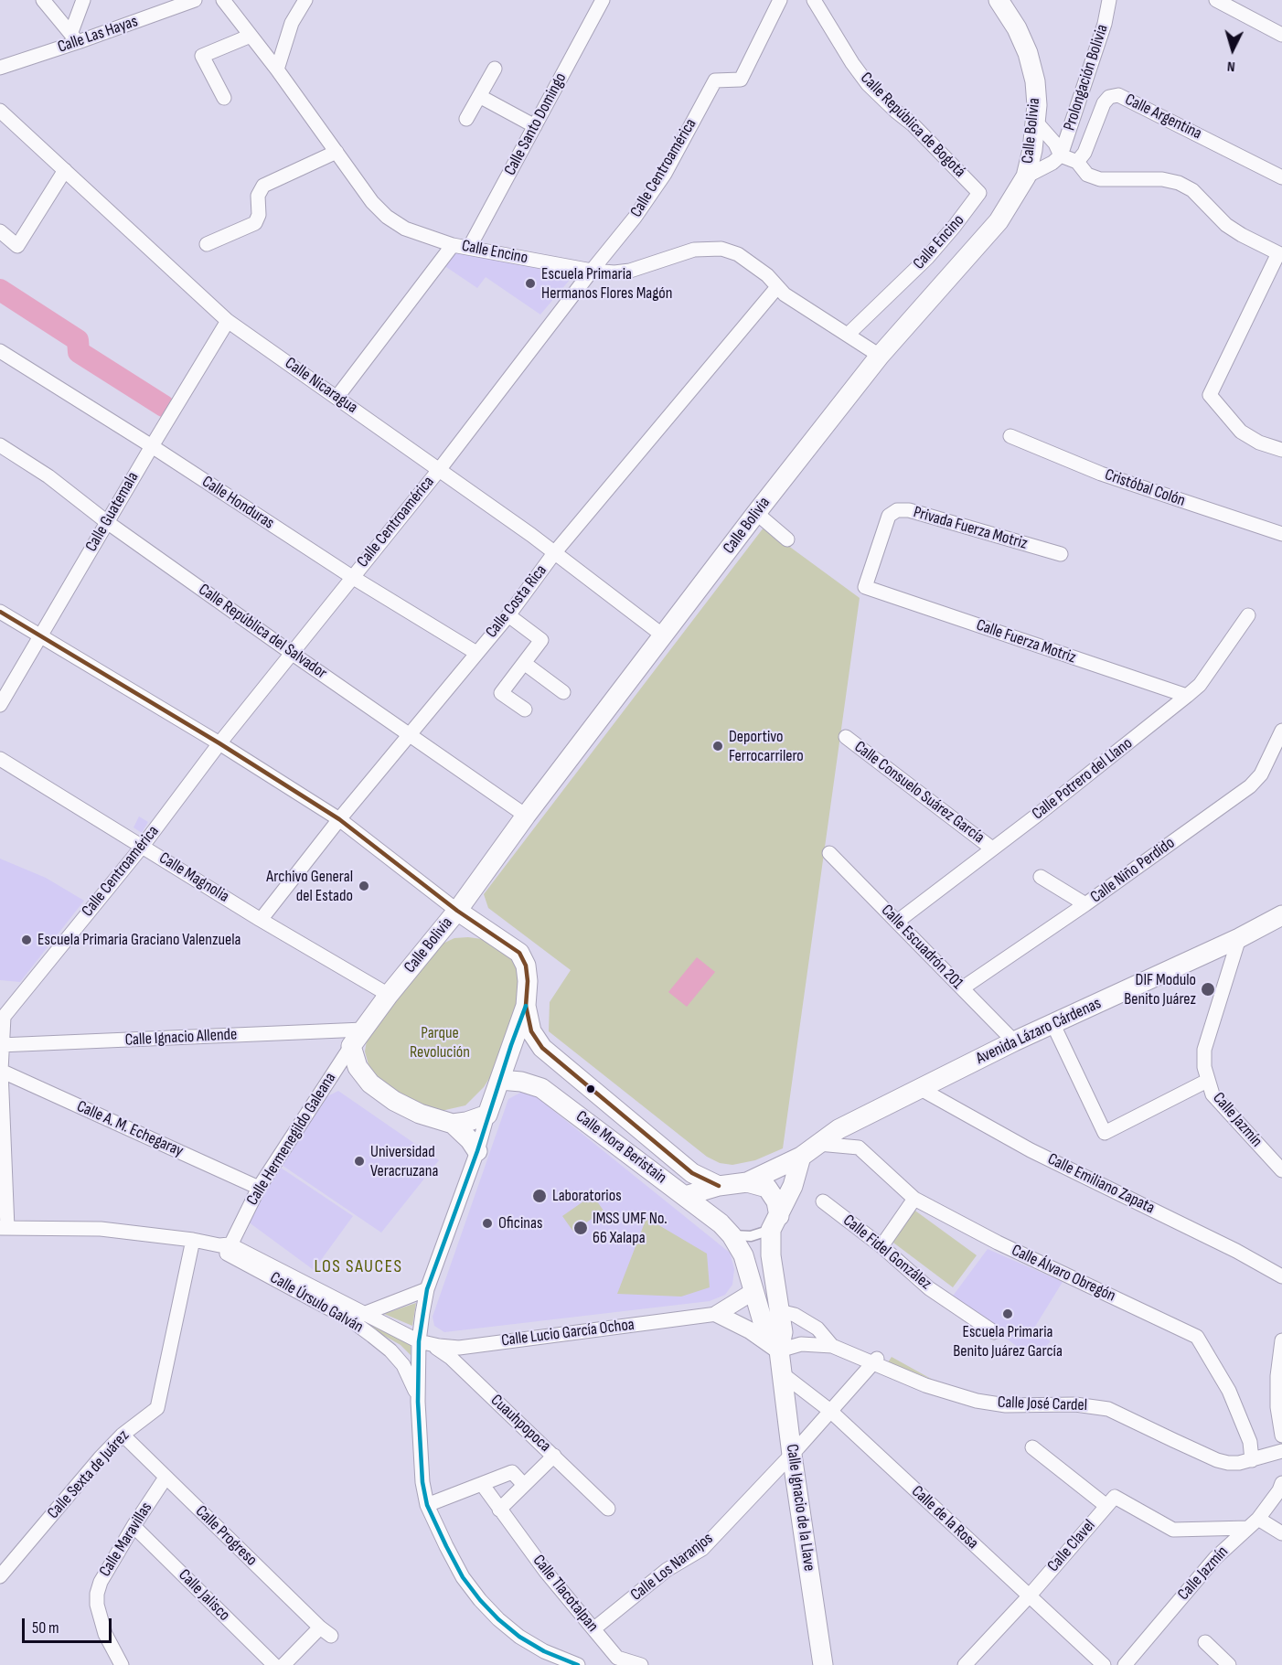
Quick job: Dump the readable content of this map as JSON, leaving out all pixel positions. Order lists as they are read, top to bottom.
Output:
{
  "streets": {
    "main road": [
      "Calle Bolivia",
      "Avenida Lázaro Cárdenas",
      "Calle Hermenegildo Galeana",
      "Calle Mora Beristain",
      "Calle Ignacio de la Llave"
    ],
    "street": [
      "Calle Las Hayas",
      "Prolongación Bolivia",
      "Calle Argentina",
      "Calle Santo Domingo",
      "Calle República de Bogotá",
      "Calle Centroamérica",
      "Calle Encino",
      "Calle Nicaragua",
      "Cristóbal Colón",
      "Calle Honduras",
      "Calle Guatemala",
      "Privada Fuerza Motriz",
      "Calle Costa Rica",
      "Calle República del Salvador",
      "Calle Fuerza Motriz",
      "Calle Potrero del Llano",
      "Calle Consuelo Suárez García",
      "Calle Niño Perdido",
      "Calle Magnolia",
      "Calle Escuadrón 201",
      "Calle Ignacio Allende",
      "Calle Jazmín",
      "Calle A. M. Echegaray",
      "Calle Emiliano Zapata",
      "Calle Fidel González",
      "Calle Álvaro Obregón",
      "Calle Úrsulo Galván",
      "Calle Lucio García Ochoa",
      "Calle José Cardel",
      "Cuauhpopoca",
      "Calle Sexta de Juárez",
      "Calle de la Rosa",
      "Calle Progreso",
      "Calle Maravillas",
      "Calle Clavel",
      "Calle Los Naranjos",
      "Calle Tlacotalpan",
      "Calle Jalisco"
    ]
  },
  "crossings": [
    ["Calle Santo Domingo", "Calle Encino"],
    ["Calle República de Bogotá", "Calle Encino"],
    ["Calle Bolivia", "Calle Encino"],
    ["Calle Bolivia", "Calle Nicaragua"],
    ["Calle Bolivia", "Calle República del Salvador"],
    ["Calle Bolivia", "Calle Magnolia"],
    ["Calle Bolivia", "Calle Ignacio Allende"],
    ["Calle Bolivia", "Calle Hermenegildo Galeana"],
    ["Calle Bolivia", "Calle Mora Beristain"],
    ["Calle Centroamérica", "Calle Encino"],
    ["Calle Centroamérica", "Calle Nicaragua"],
    ["Calle Centroamérica", "Calle Honduras"],
    ["Calle Centroamérica", "Calle República del Salvador"],
    ["Calle Centroamérica", "Calle Magnolia"],
    ["Calle Centroamérica", "Calle Ignacio Allende"],
    ["Calle Centroamérica", "Calle A. M. Echegaray"],
    ["Calle Centroamérica", "Calle Úrsulo Galván"],
    ["Calle Encino", "Calle Costa Rica"],
    ["Calle Nicaragua", "Calle Guatemala"],
    ["Calle Nicaragua", "Calle Costa Rica"],
    ["Calle Honduras", "Calle Guatemala"],
    ["Calle Honduras", "Calle Costa Rica"],
    ["Calle Guatemala", "Calle República del Salvador"],
    ["Privada Fuerza Motriz", "Calle Fuerza Motriz"],
    ["Calle Costa Rica", "Calle República del Salvador"],
    ["Calle Costa Rica", "Calle Magnolia"],
    ["Calle Fuerza Motriz", "Calle Potrero del Llano"],
    ["Calle Potrero del Llano", "Calle Consuelo Suárez García"],
    ["Calle Potrero del Llano", "Calle Escuadrón 201"],
    ["Calle Niño Perdido", "Calle Escuadrón 201"],
    ["Calle Magnolia", "Calle Ignacio Allende"],
    ["Calle Magnolia", "Calle Hermenegildo Galeana"],
    ["Calle Magnolia", "Calle Mora Beristain"],
    ["Calle Escuadrón 201", "Avenida Lázaro Cárdenas"],
    ["Avenida Lázaro Cárdenas", "Calle Jazmín"],
    ["Avenida Lázaro Cárdenas", "Calle Emiliano Zapata"],
    ["Avenida Lázaro Cárdenas", "Calle Álvaro Obregón"],
    ["Calle Ignacio Allende", "Calle Hermenegildo Galeana"],
    ["Calle Ignacio Allende", "Calle Mora Beristain"],
    ["Calle A. M. Echegaray", "Calle Hermenegildo Galeana"],
    ["Calle Hermenegildo Galeana", "Calle Mora Beristain"],
    ["Calle Hermenegildo Galeana", "Calle Úrsulo Galván"],
    ["Calle Mora Beristain", "Calle Ignacio de la Llave"],
    ["Calle Álvaro Obregón", "Calle José Cardel"],
    ["Calle Úrsulo Galván", "Calle Lucio García Ochoa"],
    ["Calle Úrsulo Galván", "Cuauhpopoca"],
    ["Calle Úrsulo Galván", "Calle Sexta de Juárez"],
    ["Calle Lucio García Ochoa", "Cuauhpopoca"],
    ["Calle José Cardel", "Calle Ignacio de la Llave"],
    ["Calle José Cardel", "Calle Los Naranjos"],
    ["Calle Sexta de Juárez", "Calle Progreso"],
    ["Calle Ignacio de la Llave", "Calle de la Rosa"],
    ["Calle Ignacio de la Llave", "Calle Los Naranjos"],
    ["Calle de la Rosa", "Calle Clavel"],
    ["Calle de la Rosa", "Calle Los Naranjos"],
    ["Calle Progreso", "Calle Maravillas"],
    ["Calle Maravillas", "Calle Jalisco"],
    ["Calle Los Naranjos", "Calle Tlacotalpan"]
  ],
  "districts": ["LOS SAUCES"],
  "parks": ["Parque Revolución"],
  "places": [
    "Escuela Primaria Hermanos Flores Magón",
    "Deportivo Ferrocarrilero",
    "Archivo General del Estado",
    "Escuela Primaria Graciano Valenzuela",
    "DIF Modulo Benito Juárez",
    "Universidad Veracruzana",
    "Laboratorios",
    "Oficinas",
    "IMSS UMF No. 66 Xalapa",
    "Escuela Primaria Benito Juárez García"
  ],
  "scale_bar": "50 m",
  "north": "bottom"
}
